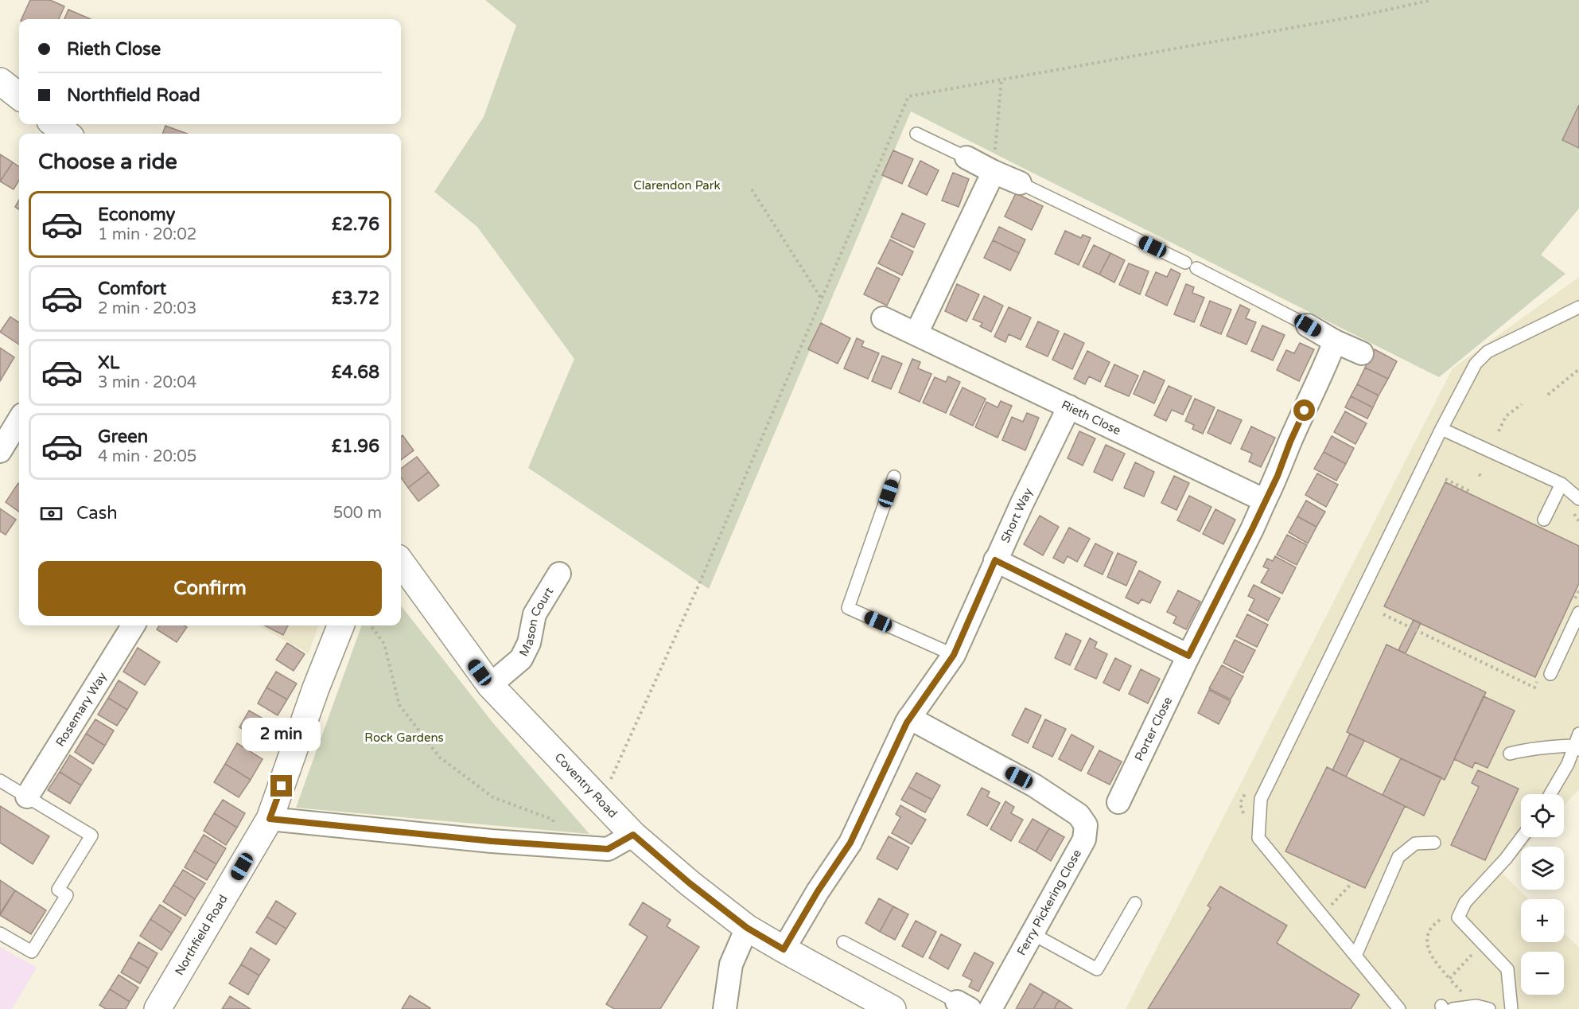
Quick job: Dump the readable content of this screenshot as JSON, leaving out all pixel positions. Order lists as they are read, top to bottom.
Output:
{
  "streets": {
    "main road": ["Coventry Road", "Northfield Road"],
    "street": [
      "Rieth Close",
      "Short Way",
      "Mason Court",
      "Rosemary Way",
      "Porter Close",
      "Ferry Pickering Close"
    ]
  },
  "crossings": [
    ["Rieth Close", "Short Way"],
    ["Rieth Close", "Porter Close"],
    ["Short Way", "Coventry Road"],
    ["Short Way", "Ferry Pickering Close"],
    ["Mason Court", "Coventry Road"]
  ],
  "parks": ["Clarendon Park", "Rock Gardens"],
  "page": {
    "banner": ["Rieth Close", "Northfield Road"],
    "heading": "Choose a ride",
    "list": [
      {
        "name": "Economy",
        "note": "1 min · 20:02",
        "value": "£2.76"
      },
      {
        "name": "Comfort",
        "note": "2 min · 20:03",
        "value": "£3.72"
      },
      {
        "name": "XL",
        "note": "3 min · 20:04",
        "value": "£4.68"
      },
      {
        "name": "Green",
        "note": "4 min · 20:05",
        "value": "£1.96"
      }
    ],
    "pay": ["Cash", "500 m"],
    "buttons": "Confirm",
    "bubble": "2 min",
    "map_buttons": ["+", "−"]
  }
}
